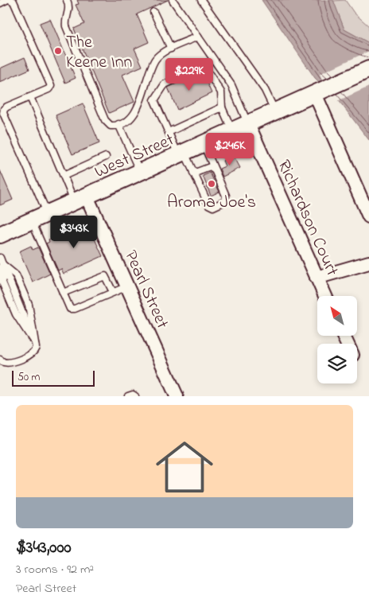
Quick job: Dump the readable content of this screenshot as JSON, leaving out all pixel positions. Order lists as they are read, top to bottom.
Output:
{
  "streets": {
    "street": ["West Street", "Richardson Court", "Pearl Street"]
  },
  "crossings": [
    ["West Street", "Richardson Court"],
    ["West Street", "Pearl Street"]
  ],
  "places": ["The Keene Inn", "Aroma Joe's"],
  "scale_bar": "50 m",
  "north": "top left",
  "page": {
    "price": ["$229K", "$246K", "$343K"],
    "scale": "50 m",
    "list": [
      {
        "name": "$343,000",
        "note": "3 rooms · 92 m² · Pearl Street"
      }
    ]
  }
}
